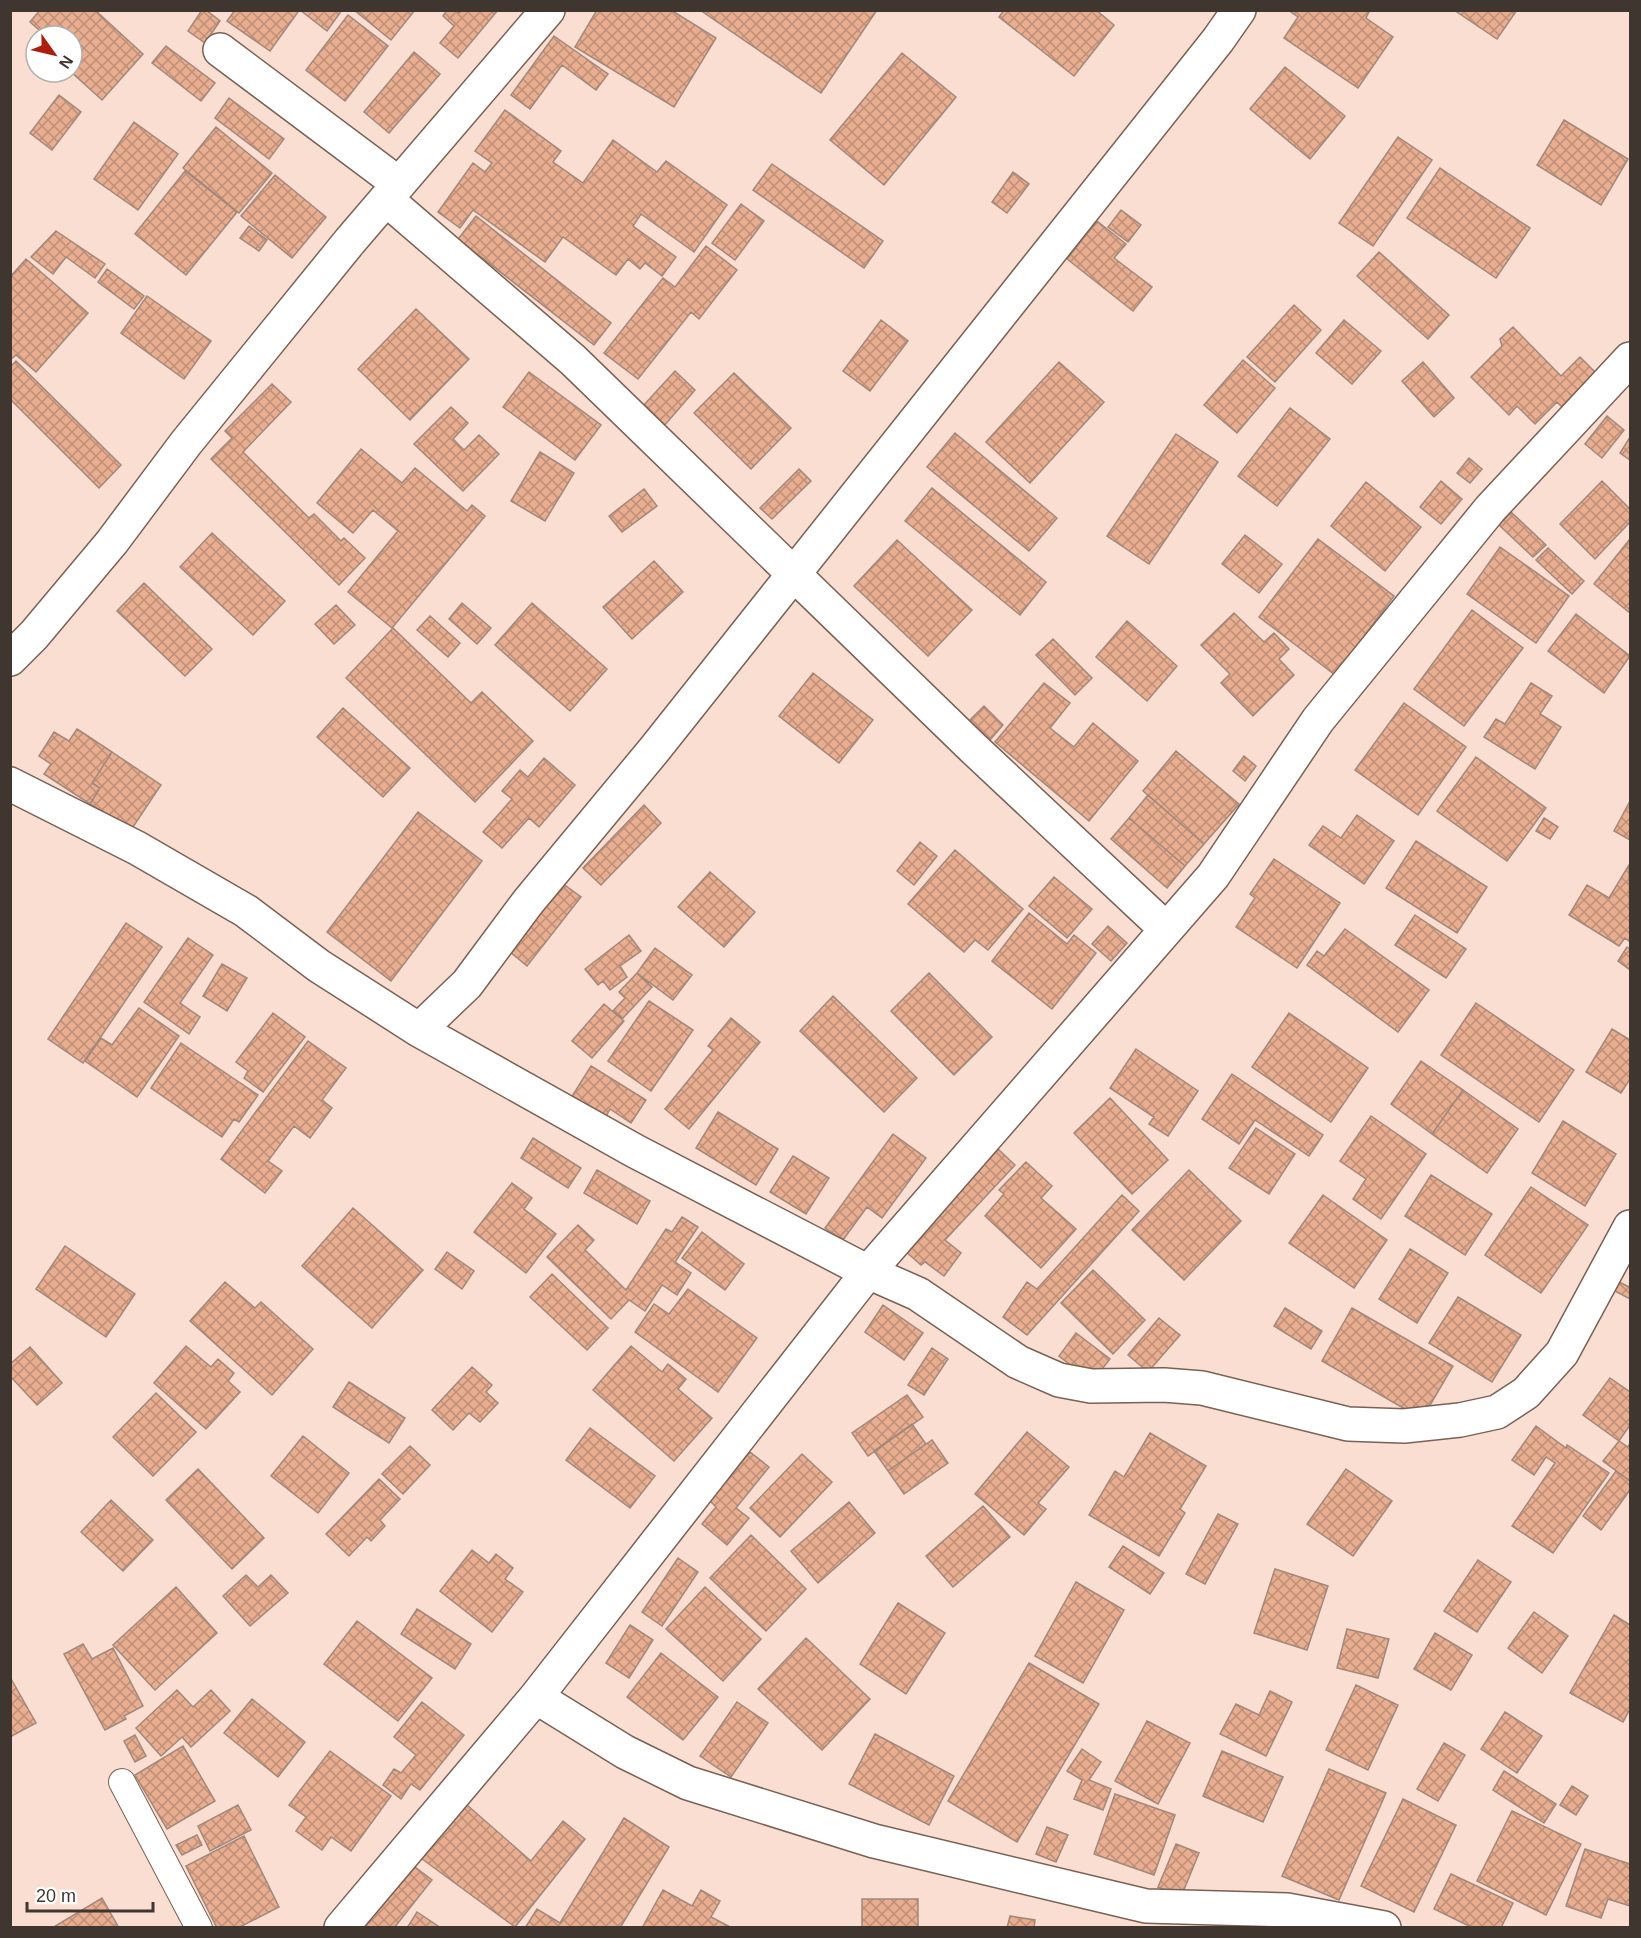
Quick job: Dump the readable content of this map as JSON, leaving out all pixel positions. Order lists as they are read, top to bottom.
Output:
{
  "scale_bar": "20 m",
  "north": "bottom right"
}
